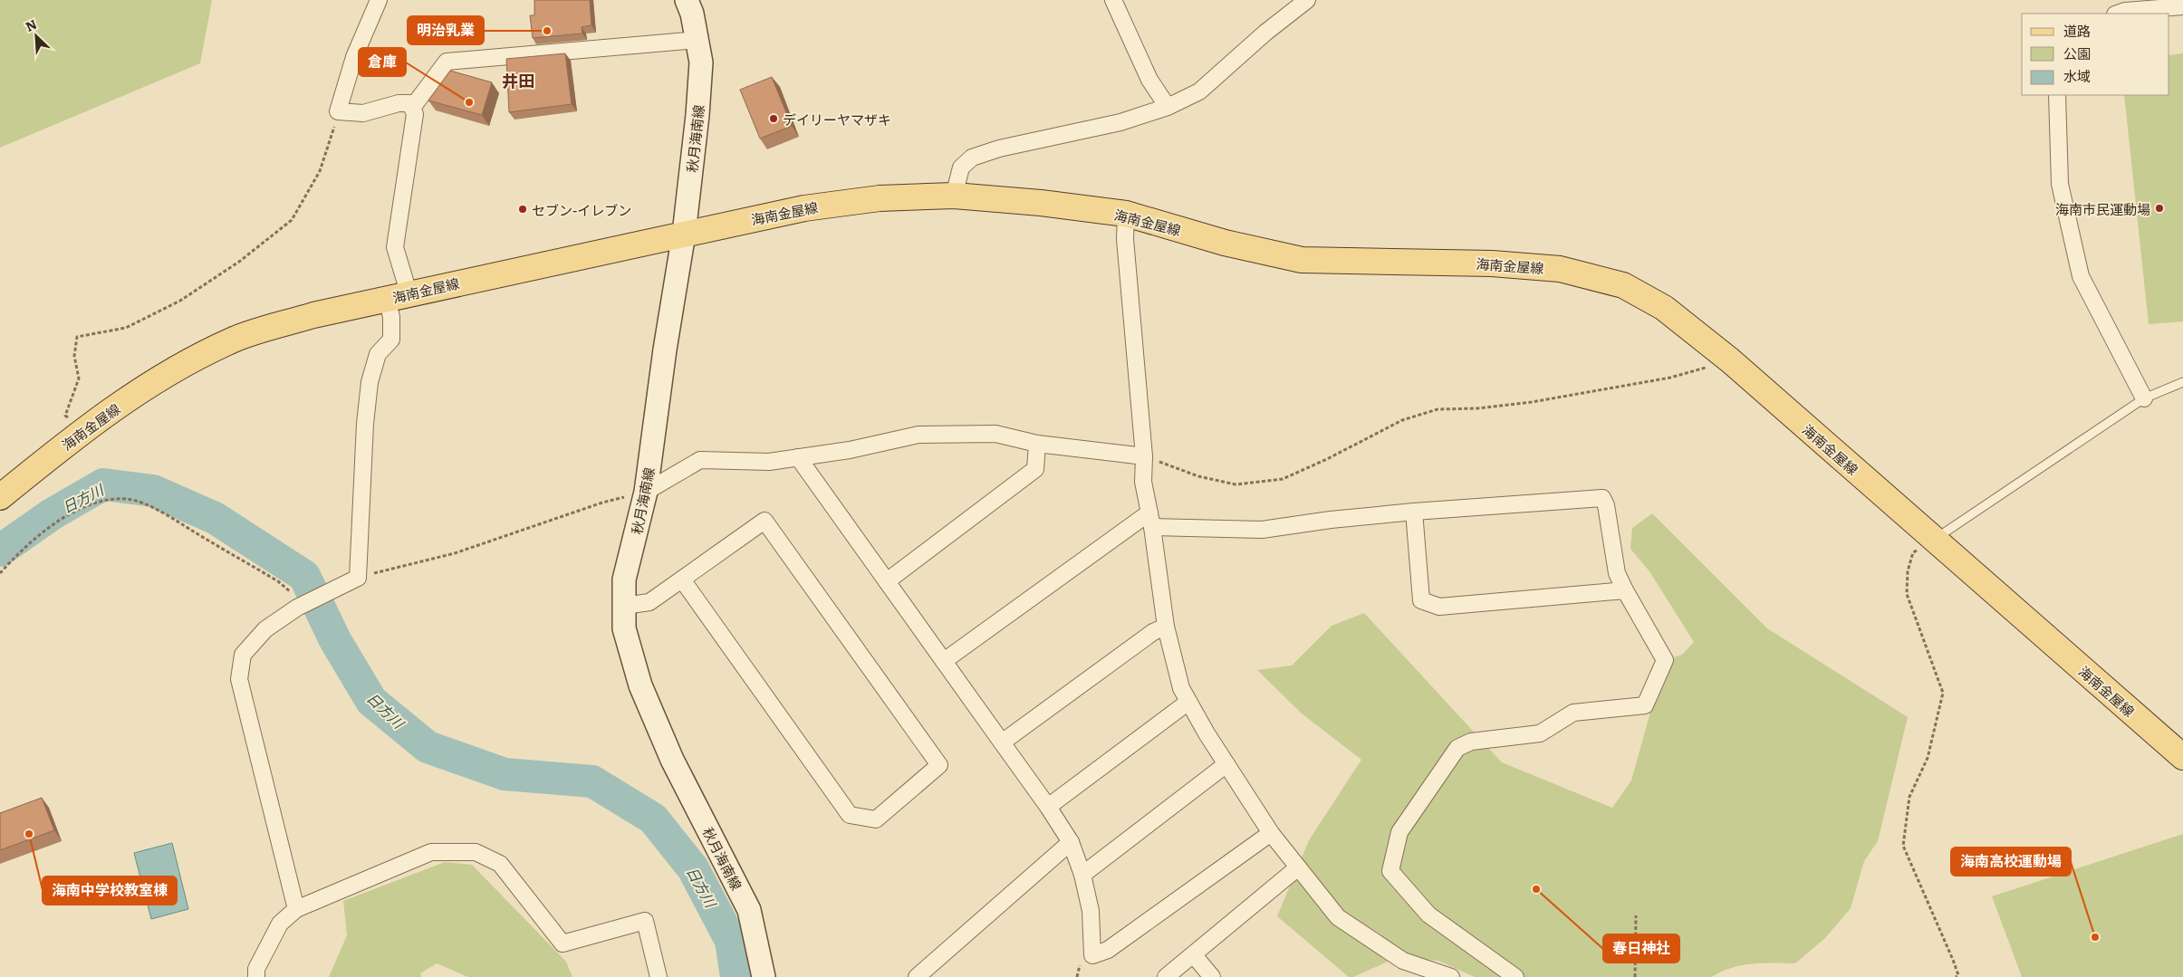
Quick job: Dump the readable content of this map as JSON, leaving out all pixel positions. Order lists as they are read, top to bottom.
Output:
{
  "streets": {
    "main road": ["秋月海南線", "海南金屋線"]
  },
  "crossings": [
    ["秋月海南線", "海南金屋線"]
  ],
  "districts": ["井田"],
  "water": ["日方川"],
  "places": [
    "明治乳業",
    "倉庫",
    "デイリーヤマザキ",
    "海南市民運動場",
    "セブン-イレブン",
    "海南中学校教室棟",
    "春日神社",
    "海南高校運動場"
  ],
  "legend": ["道路", "公園", "水域"],
  "north": "top left"
}
